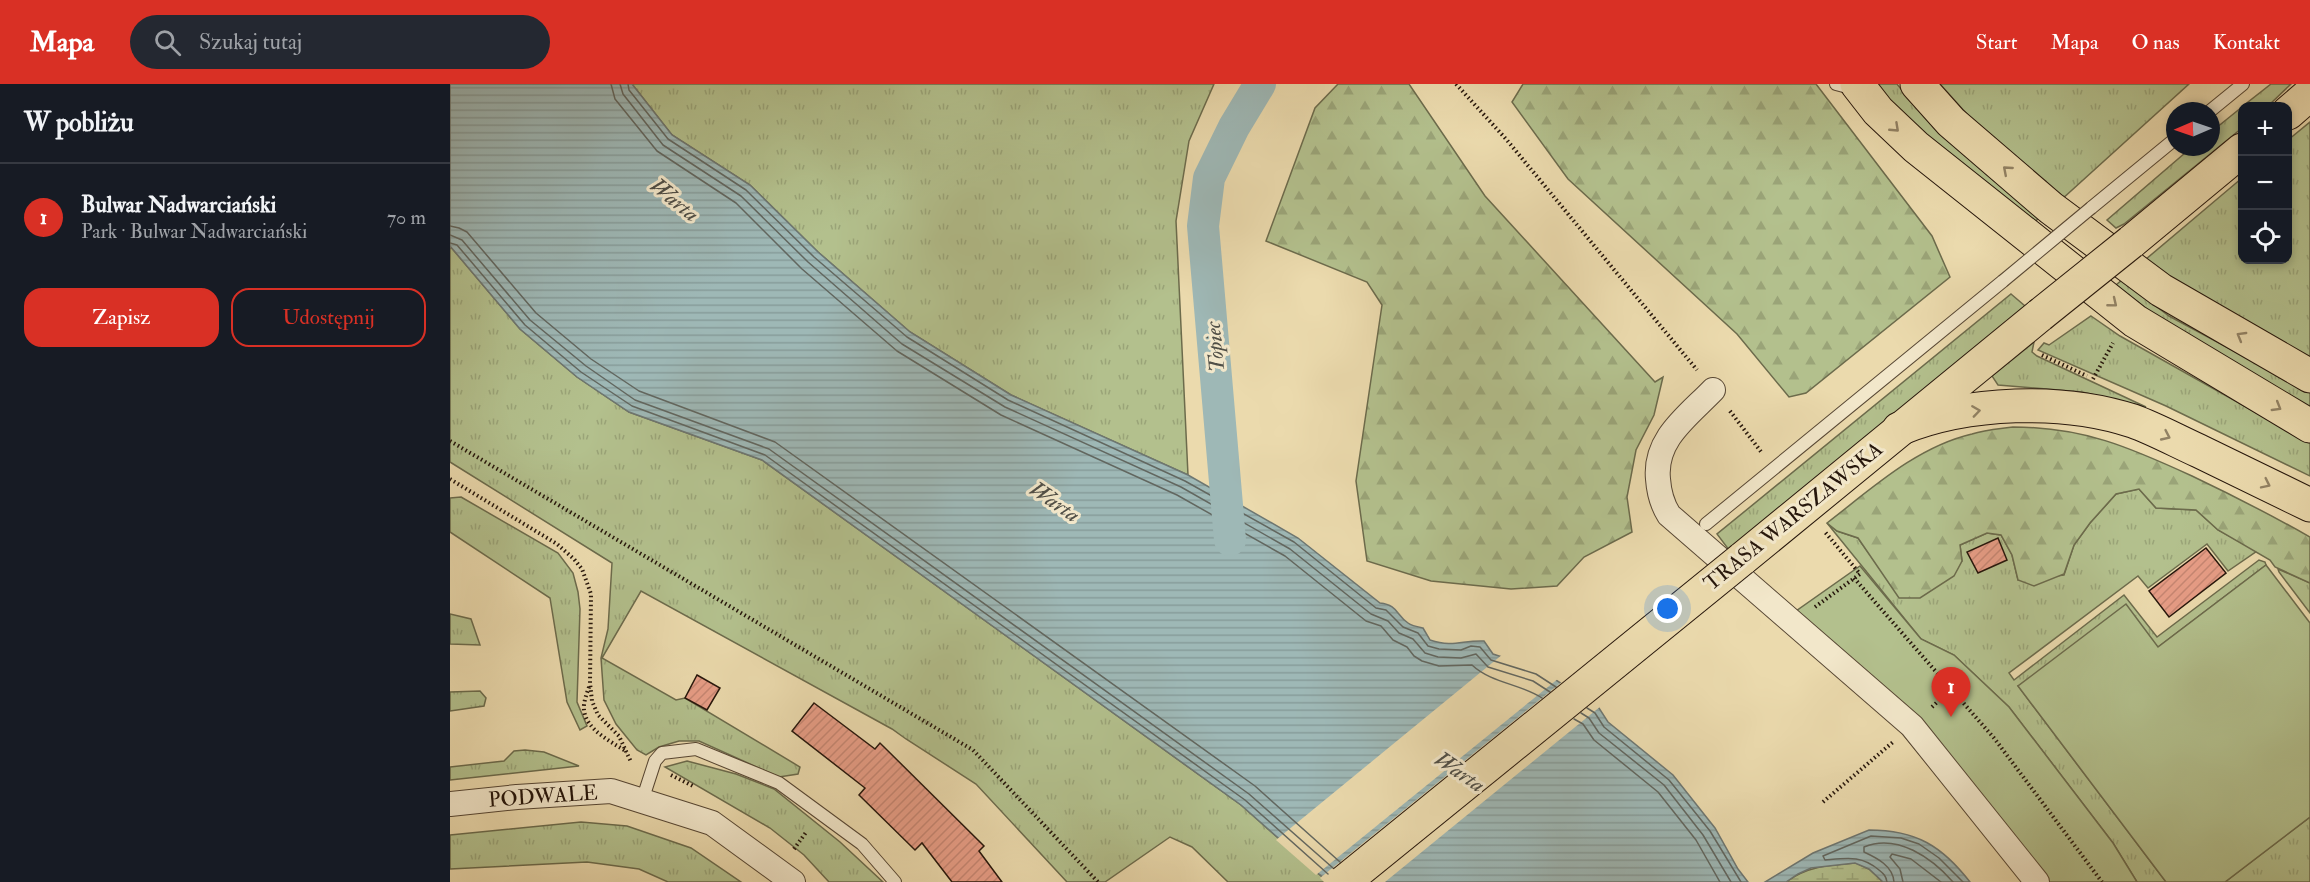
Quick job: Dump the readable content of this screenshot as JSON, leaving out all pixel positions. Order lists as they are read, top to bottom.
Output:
{
  "streets": {
    "main road": ["TRASA WARSZAWSKA"],
    "street": ["PODWALE"]
  },
  "water": ["Warta", "Topiec"],
  "north": "left",
  "page": {
    "header": "Mapa",
    "search": "Szukaj tutaj",
    "nav": [
      "Start",
      "Mapa",
      "O nas",
      "Kontakt"
    ],
    "heading": "W pobliżu",
    "map_buttons": ["+", "−"],
    "list": [
      {
        "mark": "1",
        "name": "Bulwar Nadwarciański",
        "note": "Park · Bulwar Nadwarciański",
        "value": "70 m"
      }
    ],
    "buttons": ["Zapisz", "Udostępnij"],
    "pins": "1"
  }
}
